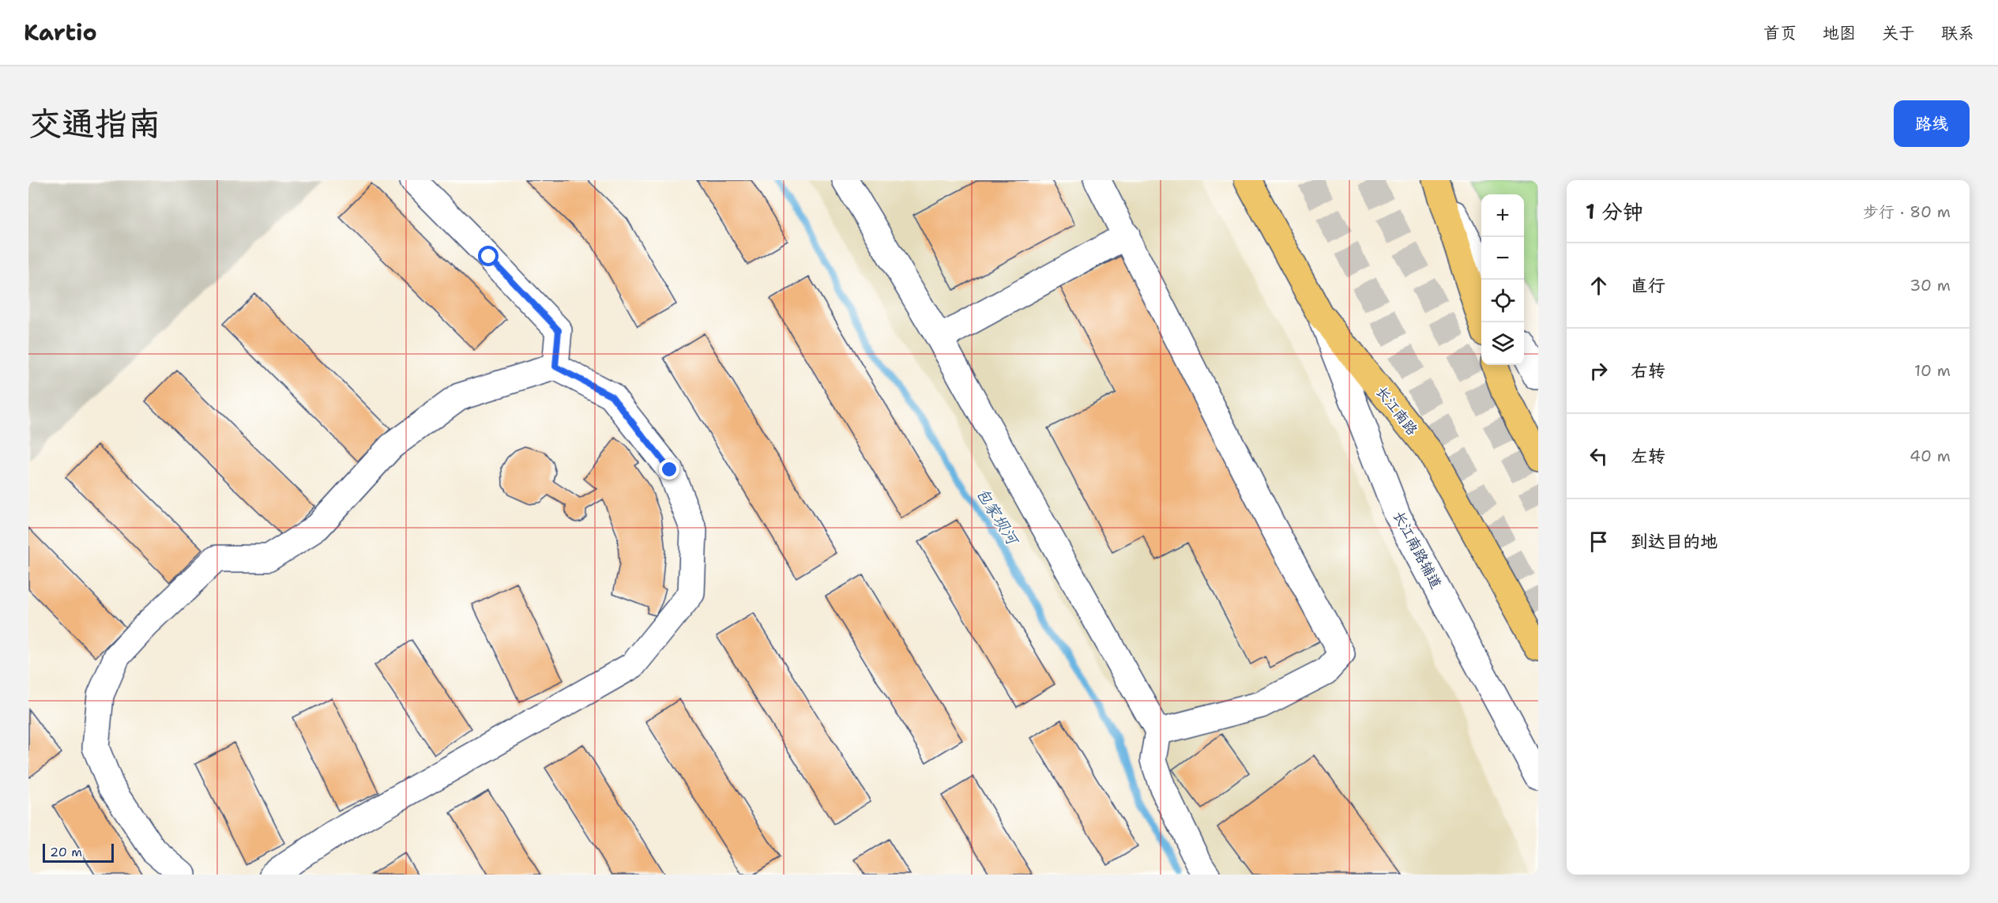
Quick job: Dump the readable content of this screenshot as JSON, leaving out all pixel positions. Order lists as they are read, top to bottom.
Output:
{
  "streets": {
    "main road": ["长江南路"],
    "street": ["长江南路辅道"]
  },
  "crossings": [
    ["长江南路", "长江南路辅道"]
  ],
  "water": ["包家坝河"],
  "scale_bar": "20 m",
  "page": {
    "header": "Kartio",
    "nav": [
      "首页",
      "地图",
      "关于",
      "联系"
    ],
    "buttons": "路线",
    "title": "交通指南",
    "heading": ["1 分钟", "步行 · 80 m"],
    "map_buttons": ["+", "−"],
    "list": [
      ["直行", "30 m"],
      ["右转", "10 m"],
      ["左转", "40 m"],
      "到达目的地"
    ],
    "scale": "20 m"
  }
}
